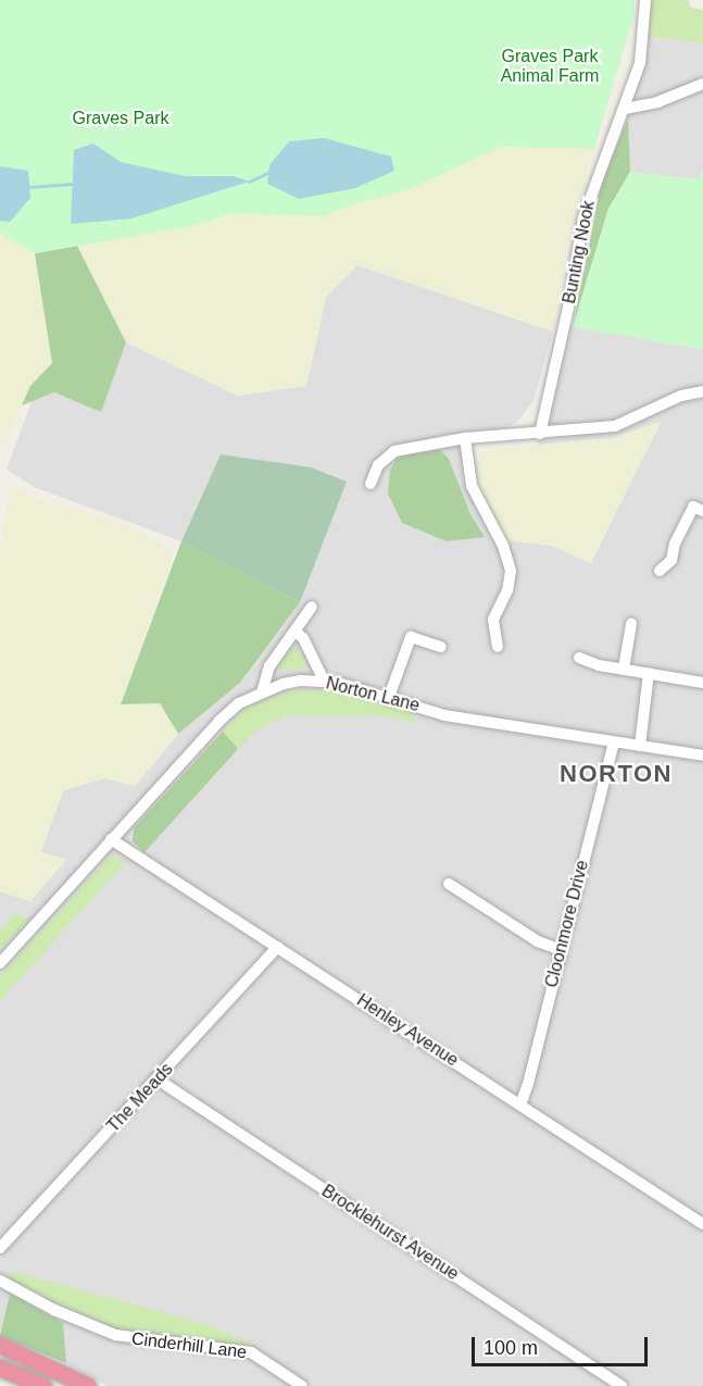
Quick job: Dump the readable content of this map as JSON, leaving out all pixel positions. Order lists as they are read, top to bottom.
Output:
{
  "streets": {
    "street": [
      "Bunting Nook",
      "Norton Lane",
      "Cloonmore Drive",
      "Henley Avenue",
      "The Meads",
      "Brocklehurst Avenue",
      "Cinderhill Lane"
    ]
  },
  "crossings": [
    ["Norton Lane", "Cloonmore Drive"],
    ["Norton Lane", "Henley Avenue"],
    ["Cloonmore Drive", "Henley Avenue"],
    ["Henley Avenue", "The Meads"],
    ["The Meads", "Brocklehurst Avenue"]
  ],
  "districts": ["NORTON"],
  "parks": ["Graves Park Animal Farm", "Graves Park"],
  "scale_bar": "100 m"
}
